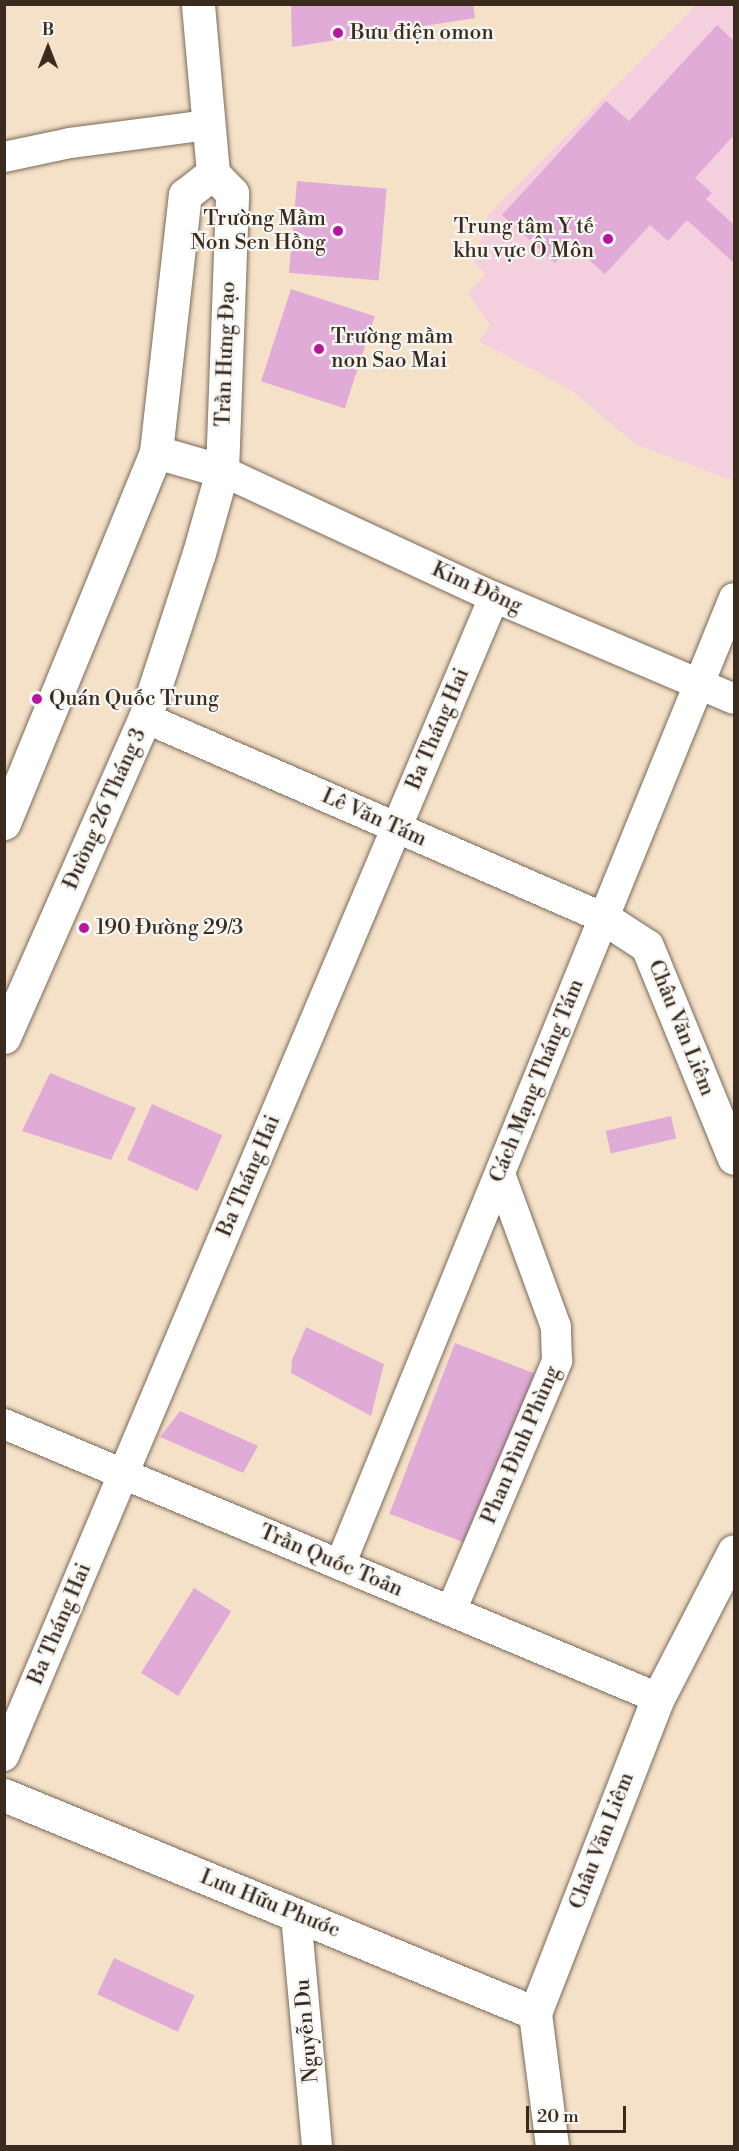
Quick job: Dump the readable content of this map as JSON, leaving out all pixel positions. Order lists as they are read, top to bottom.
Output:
{
  "streets": {
    "street": [
      "Trần Hưng Đạo",
      "Kim Đồng",
      "Ba Tháng Hai",
      "Đường 26 Tháng 3",
      "Lê Văn Tám",
      "Châu Văn Liêm",
      "Cách Mạng Tháng Tám",
      "Phan Đình Phùng",
      "Trần Quốc Toản",
      "Lưu Hữu Phước",
      "Nguyễn Du"
    ]
  },
  "crossings": [
    ["Trần Hưng Đạo", "Kim Đồng"],
    ["Trần Hưng Đạo", "Đường 26 Tháng 3"],
    ["Kim Đồng", "Ba Tháng Hai"],
    ["Kim Đồng", "Đường 26 Tháng 3"],
    ["Kim Đồng", "Cách Mạng Tháng Tám"],
    ["Ba Tháng Hai", "Lê Văn Tám"],
    ["Ba Tháng Hai", "Trần Quốc Toản"],
    ["Đường 26 Tháng 3", "Lê Văn Tám"],
    ["Lê Văn Tám", "Châu Văn Liêm"],
    ["Lê Văn Tám", "Cách Mạng Tháng Tám"],
    ["Châu Văn Liêm", "Cách Mạng Tháng Tám"],
    ["Châu Văn Liêm", "Trần Quốc Toản"],
    ["Châu Văn Liêm", "Lưu Hữu Phước"],
    ["Cách Mạng Tháng Tám", "Phan Đình Phùng"],
    ["Cách Mạng Tháng Tám", "Trần Quốc Toản"],
    ["Phan Đình Phùng", "Trần Quốc Toản"],
    ["Lưu Hữu Phước", "Nguyễn Du"]
  ],
  "places": [
    "Bưu điện omon",
    "Trường Mầm Non Sen Hồng",
    "Trung tâm Y tế khu vực Ô Môn",
    "Trường mầm non Sao Mai",
    "Quán Quốc Trung",
    "190 Đường 29/3"
  ],
  "scale_bar": "20 m",
  "north": "top"
}
